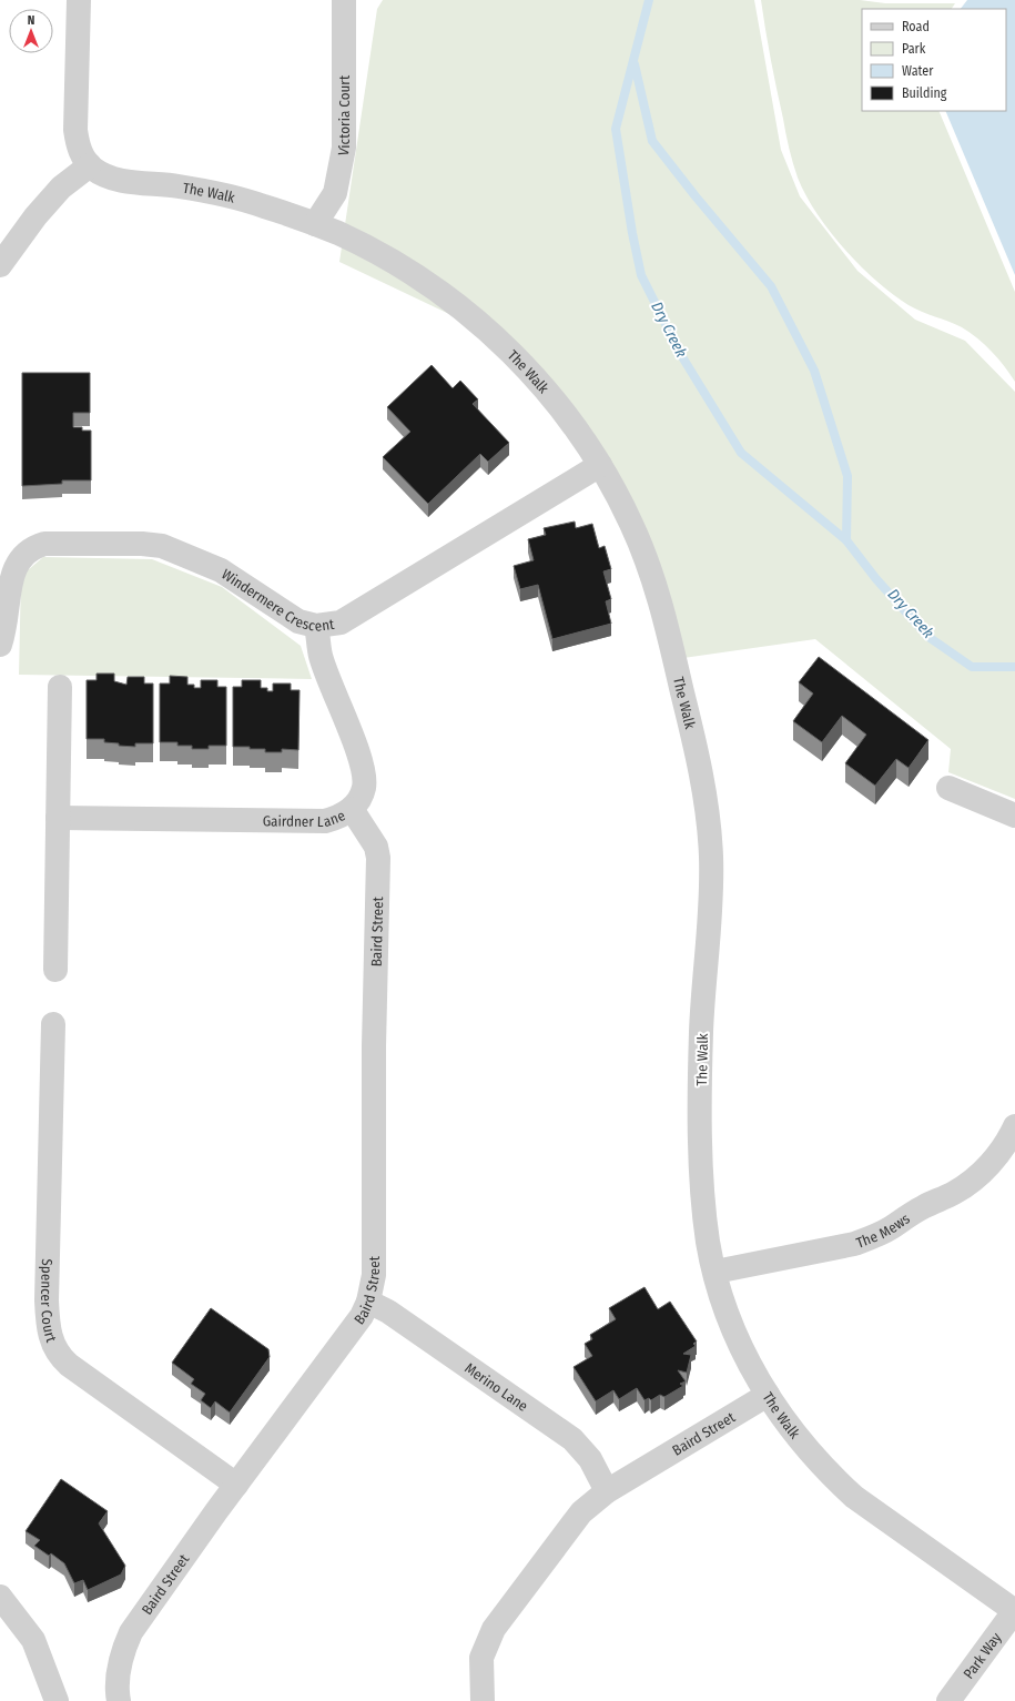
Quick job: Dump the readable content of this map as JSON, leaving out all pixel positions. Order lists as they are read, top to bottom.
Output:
{
  "streets": {
    "street": [
      "Victoria Court",
      "The Walk",
      "Windermere Crescent",
      "Gairdner Lane",
      "Baird Street",
      "The Mews",
      "Spencer Court",
      "Merino Lane",
      "Park Way"
    ]
  },
  "crossings": [
    ["Victoria Court", "The Walk"],
    ["The Walk", "Windermere Crescent"],
    ["The Walk", "Baird Street"],
    ["The Walk", "The Mews"],
    ["The Walk", "Park Way"],
    ["Windermere Crescent", "Gairdner Lane"],
    ["Gairdner Lane", "Baird Street"],
    ["Baird Street", "Spencer Court"],
    ["Baird Street", "Merino Lane"]
  ],
  "water": ["Dry Creek"],
  "legend": [
    "Road",
    "Park",
    "Water",
    "Building"
  ],
  "north": "top"
}
